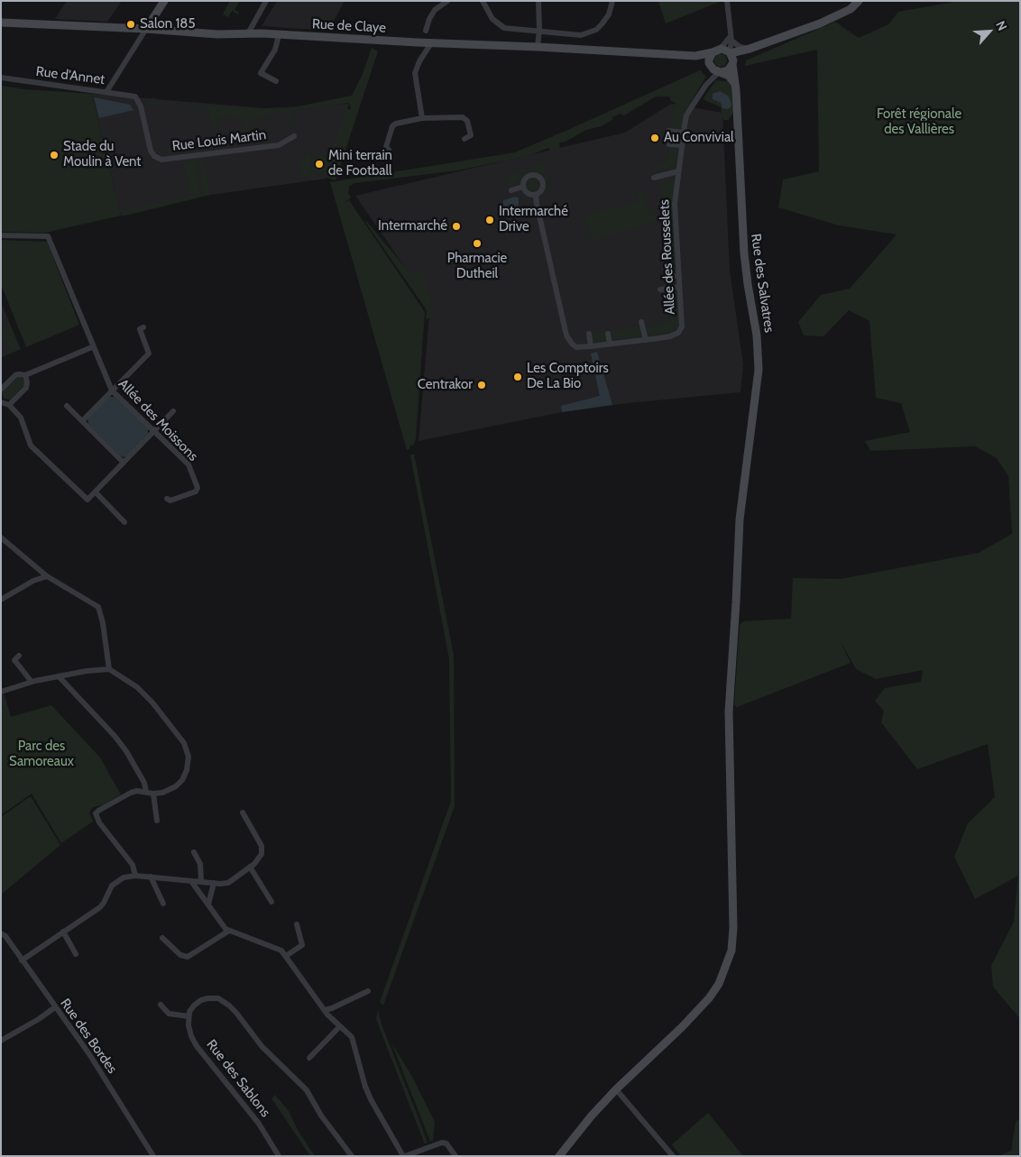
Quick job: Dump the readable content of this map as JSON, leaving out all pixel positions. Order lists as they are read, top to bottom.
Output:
{
  "streets": {
    "street": [
      "Rue de Claye",
      "Rue d'Annet",
      "Rue Louis Martin",
      "Allée des Rousselets",
      "Rue des Salvatres",
      "Allée des Moissons",
      "Rue des Bordes",
      "Rue des Sablons"
    ]
  },
  "crossings": [
    ["Rue de Claye", "Allée des Rousselets"],
    ["Rue de Claye", "Rue des Salvatres"],
    ["Rue d'Annet", "Rue Louis Martin"],
    ["Allée des Rousselets", "Rue des Salvatres"]
  ],
  "parks": ["Forêt régionale des Vallières", "Parc des Samoreaux"],
  "places": [
    "Salon 185",
    "Au Convivial",
    "Stade du Moulin à Vent",
    "Mini terrain de Football",
    "Intermarché Drive",
    "Intermarché",
    "Pharmacie Dutheil",
    "Les Comptoirs De La Bio",
    "Centrakor"
  ],
  "north": "top right"
}
